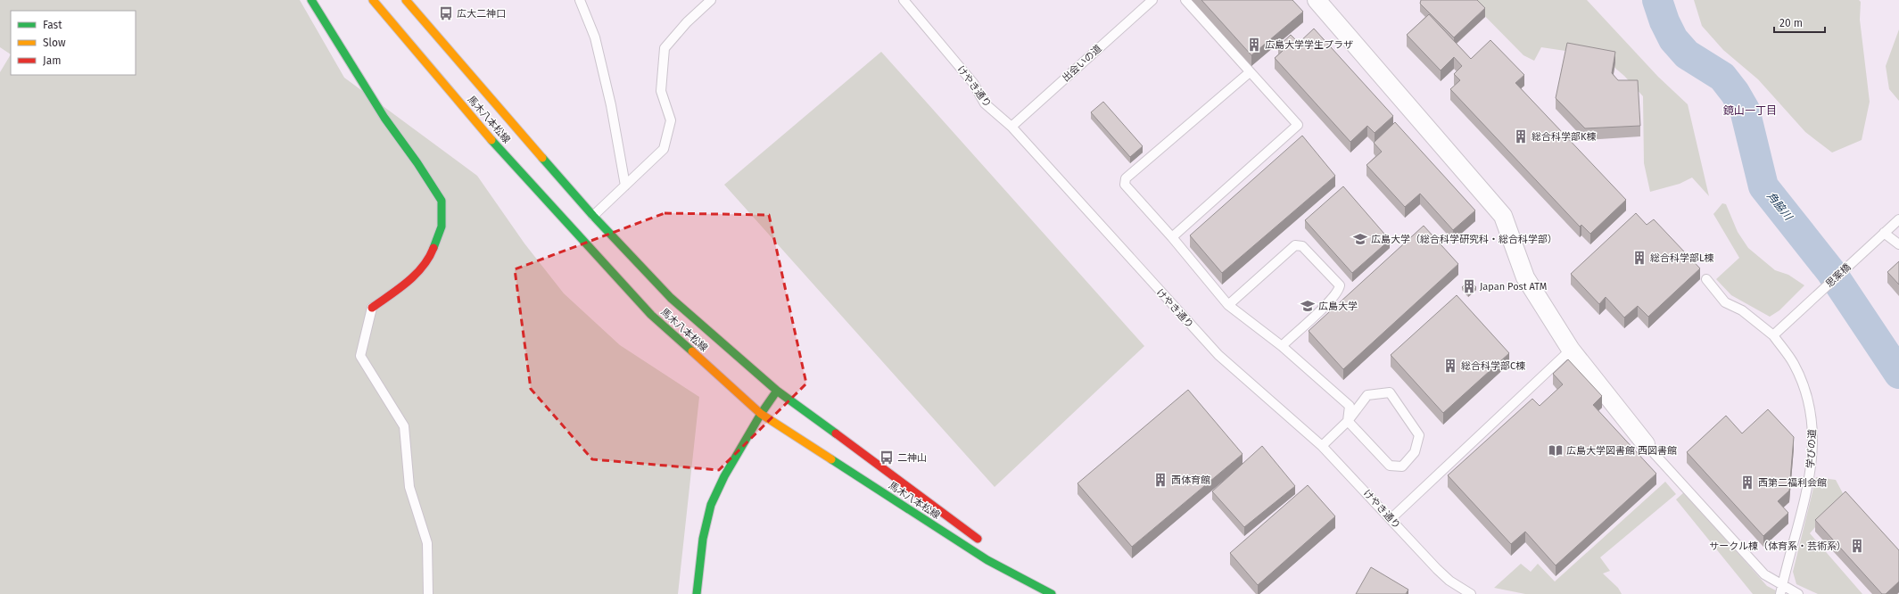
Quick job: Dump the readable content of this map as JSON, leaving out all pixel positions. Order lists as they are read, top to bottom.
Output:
{
  "streets": {
    "main road": ["馬木八本松線"],
    "lane": [
      "出会いの道",
      "けやき通り",
      "思案橋",
      "学びの道"
    ]
  },
  "crossings": [
    ["出会いの道", "けやき通り"],
    ["思案橋", "学びの道"]
  ],
  "districts": ["鏡山一丁目"],
  "water": ["角脇川"],
  "places": {
    "bus stop": ["広大二神口", "二神山"],
    "building": [
      "広島大学学生プラザ",
      "総合科学部K棟",
      "総合科学部L棟",
      "Japan Post ATM",
      "総合科学部C棟",
      "西体育館",
      "西第二福利会館",
      "サークル棟（体育系・芸術系）"
    ],
    "school or university": ["広島大学（総合科学研究科・総合科学部）", "広島大学"],
    "library": ["広島大学図書館 西図書館"]
  },
  "legend": ["Fast", "Slow", "Jam"],
  "scale_bar": "20 m"
}
